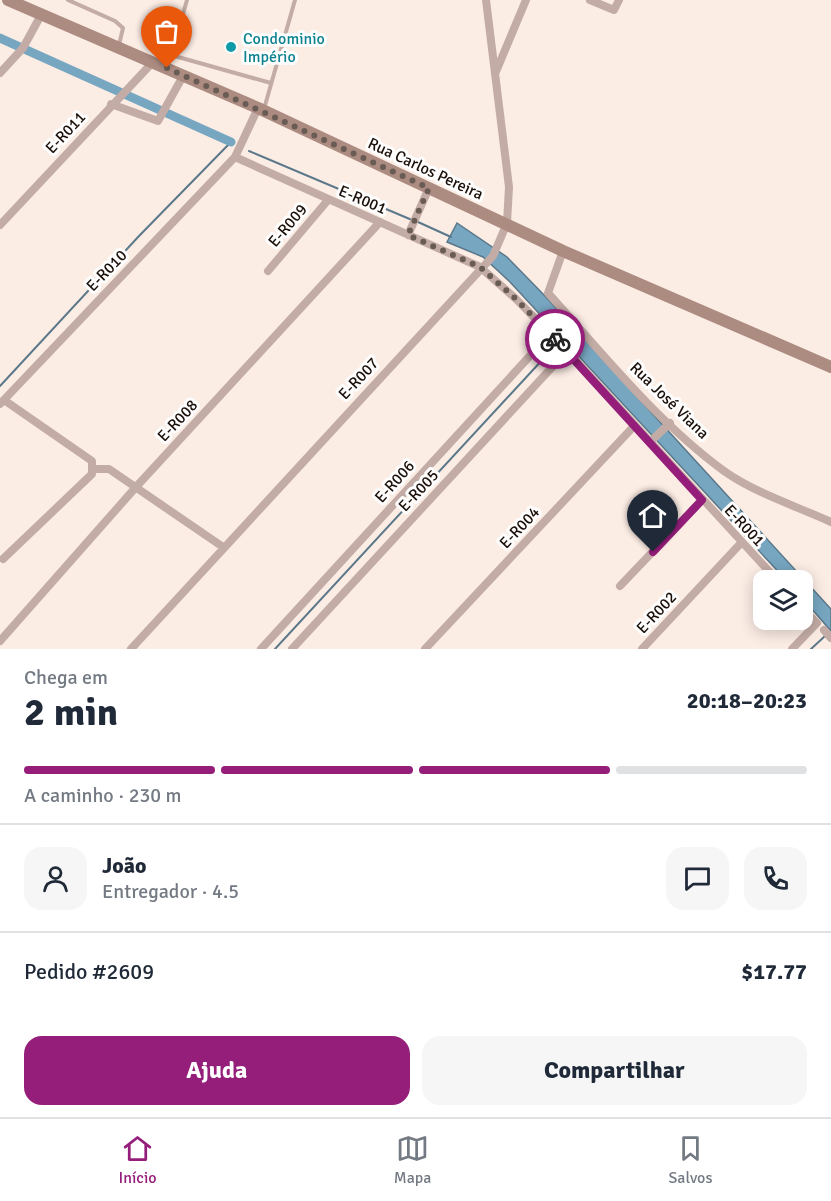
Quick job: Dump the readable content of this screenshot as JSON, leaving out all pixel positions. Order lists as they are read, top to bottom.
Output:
{
  "streets": {
    "street": [
      "E-R011",
      "Rua Carlos Pereira",
      "E-R001",
      "E-R009",
      "E-R010",
      "E-R007",
      "Rua José Viana",
      "E-R008",
      "E-R006",
      "E-R005",
      "E-R004",
      "E-R002"
    ]
  },
  "crossings": [
    ["E-R011", "Rua Carlos Pereira"],
    ["Rua Carlos Pereira", "E-R010"],
    ["Rua Carlos Pereira", "E-R007"],
    ["Rua Carlos Pereira", "Rua José Viana"],
    ["E-R001", "E-R009"],
    ["E-R001", "E-R010"],
    ["E-R001", "E-R007"],
    ["E-R001", "E-R008"],
    ["E-R001", "E-R006"],
    ["E-R001", "E-R005"],
    ["E-R001", "E-R004"],
    ["E-R001", "E-R002"]
  ],
  "places": ["Condominio Império"],
  "page": {
    "heading": ["2 min", "Chega em", "20:18–20:23"],
    "panel": [
      "João",
      "Entregador · 4.5",
      "Pedido #2609",
      "$17.77"
    ],
    "bar": "A caminho · 230 m",
    "buttons": ["Ajuda", "Compartilhar"],
    "tabs": ["Início", "Mapa", "Salvos"]
  }
}
